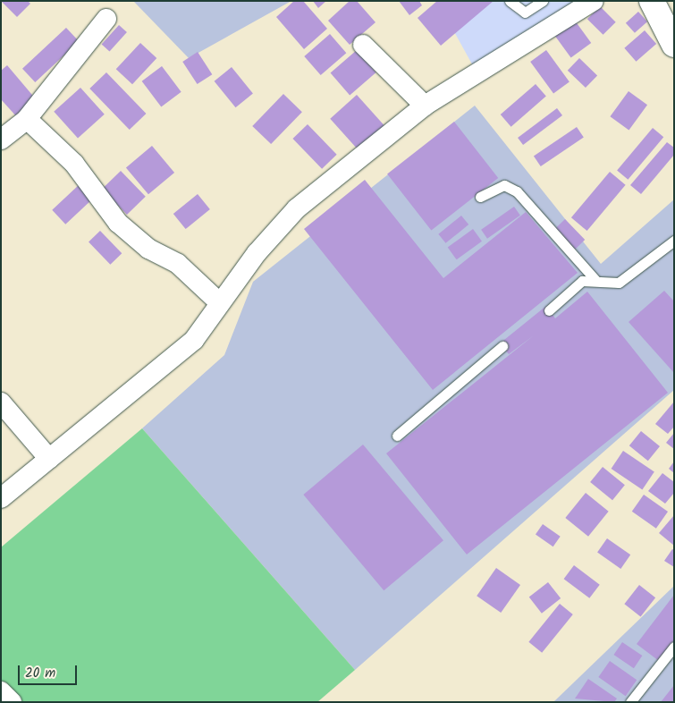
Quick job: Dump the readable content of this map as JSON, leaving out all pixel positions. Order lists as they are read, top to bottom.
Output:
{
  "scale_bar": "20 m"
}
